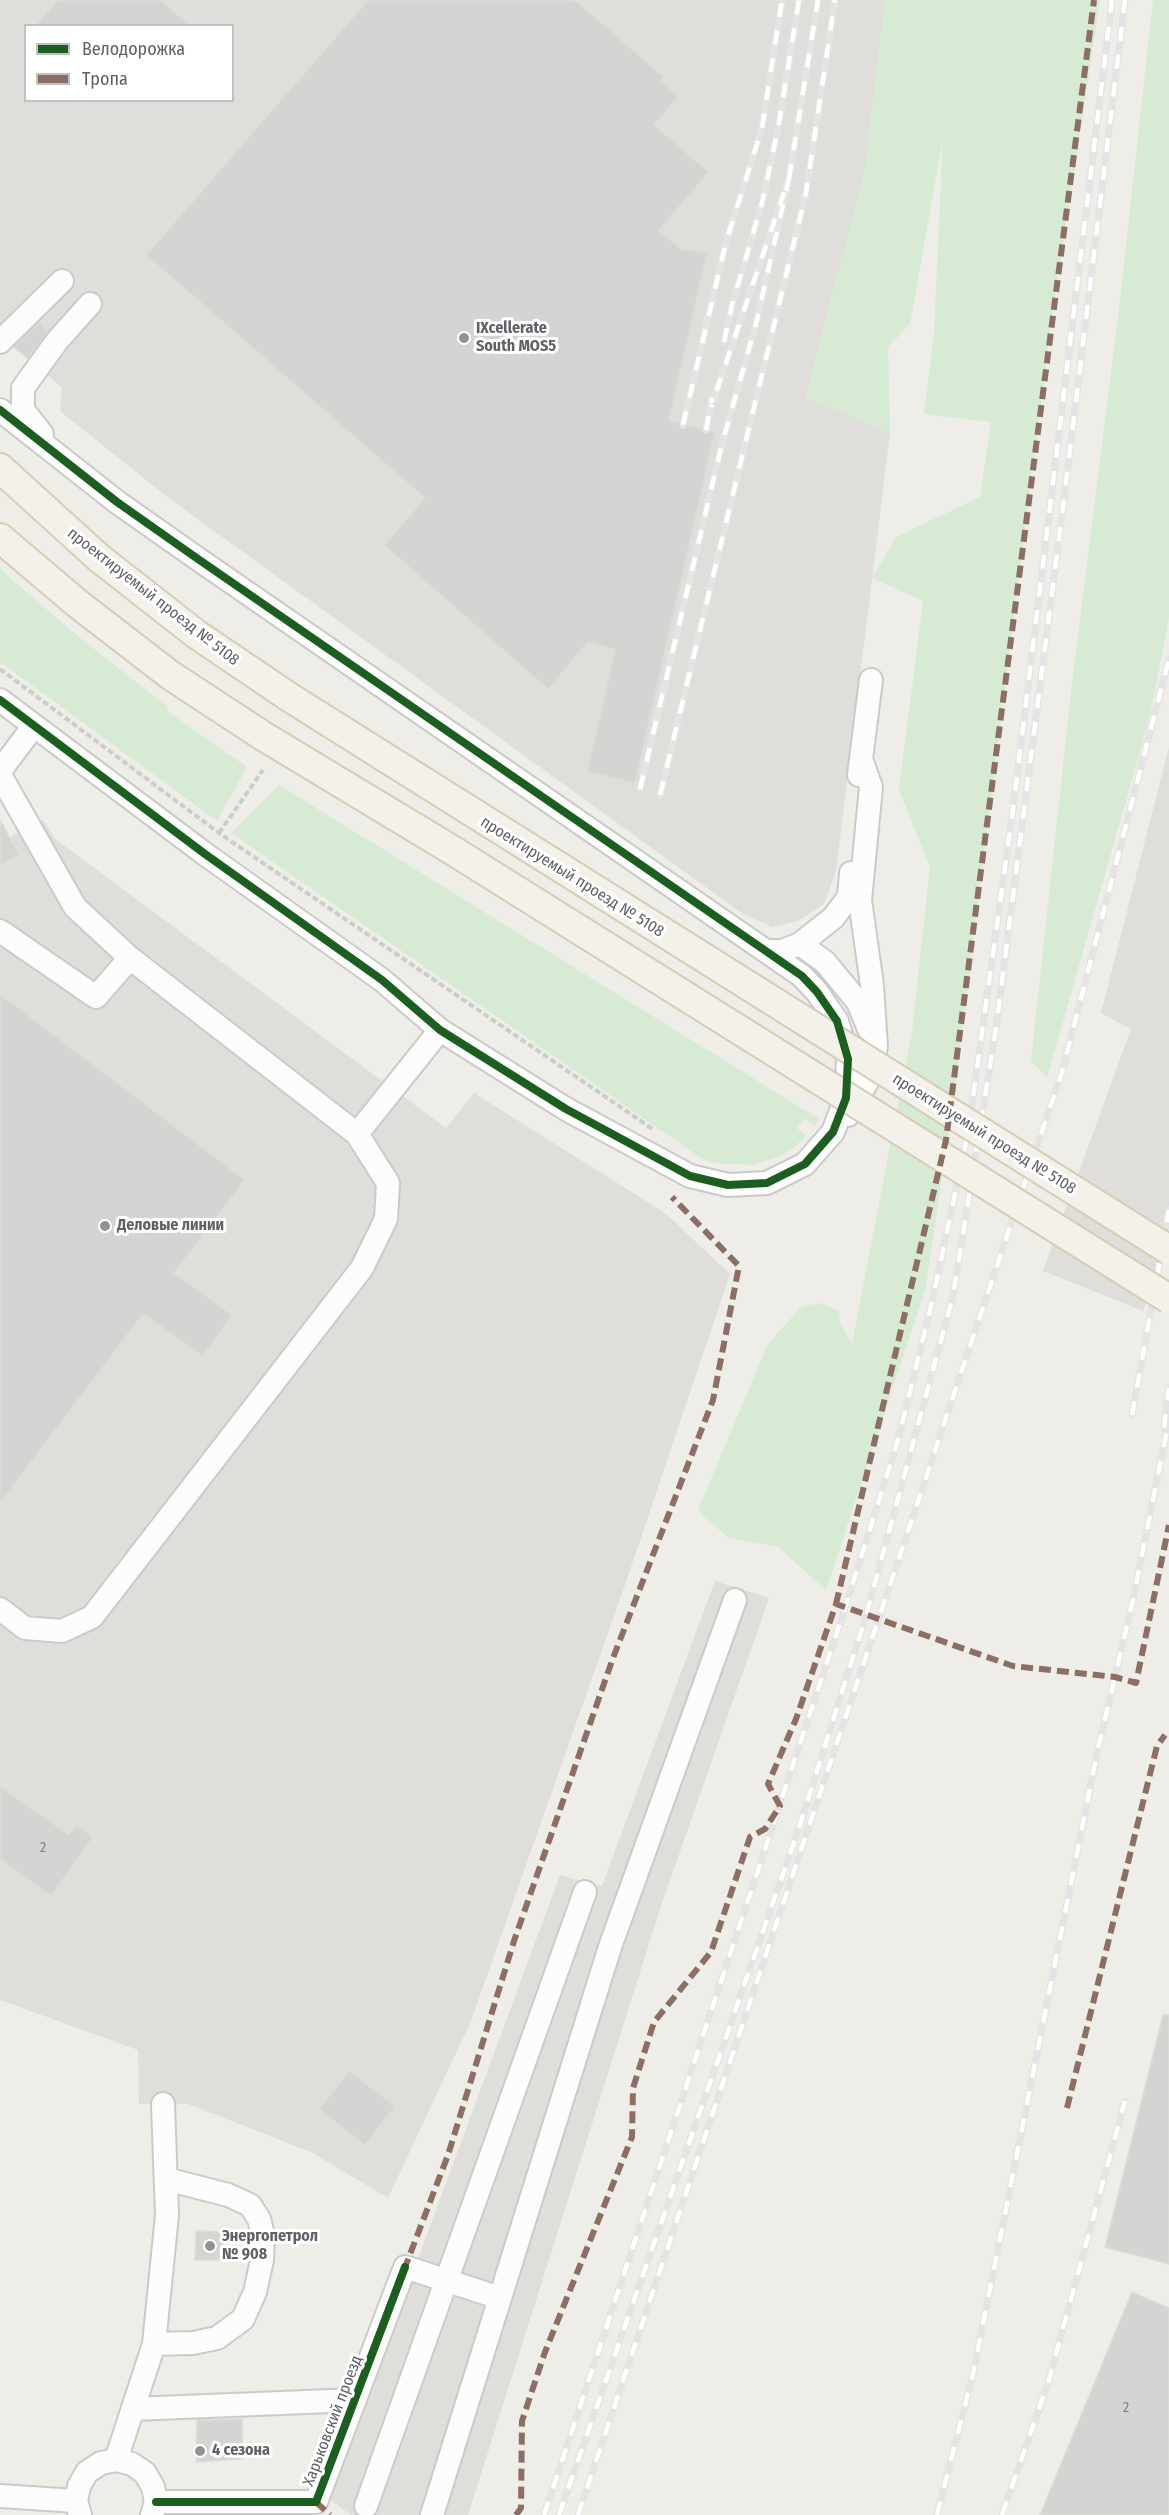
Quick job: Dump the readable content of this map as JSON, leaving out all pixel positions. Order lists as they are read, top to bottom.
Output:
{
  "streets": {
    "main road": ["проектируемый проезд № 5108"],
    "street": ["Харьковский проезд"]
  },
  "places": [
    "IXcellerate South MOS5",
    "Деловые линии",
    "Энергопетрол № 908",
    "4 сезона"
  ],
  "house_numbers": ["2", "2"],
  "legend": ["Велодорожка", "Тропа"]
}
